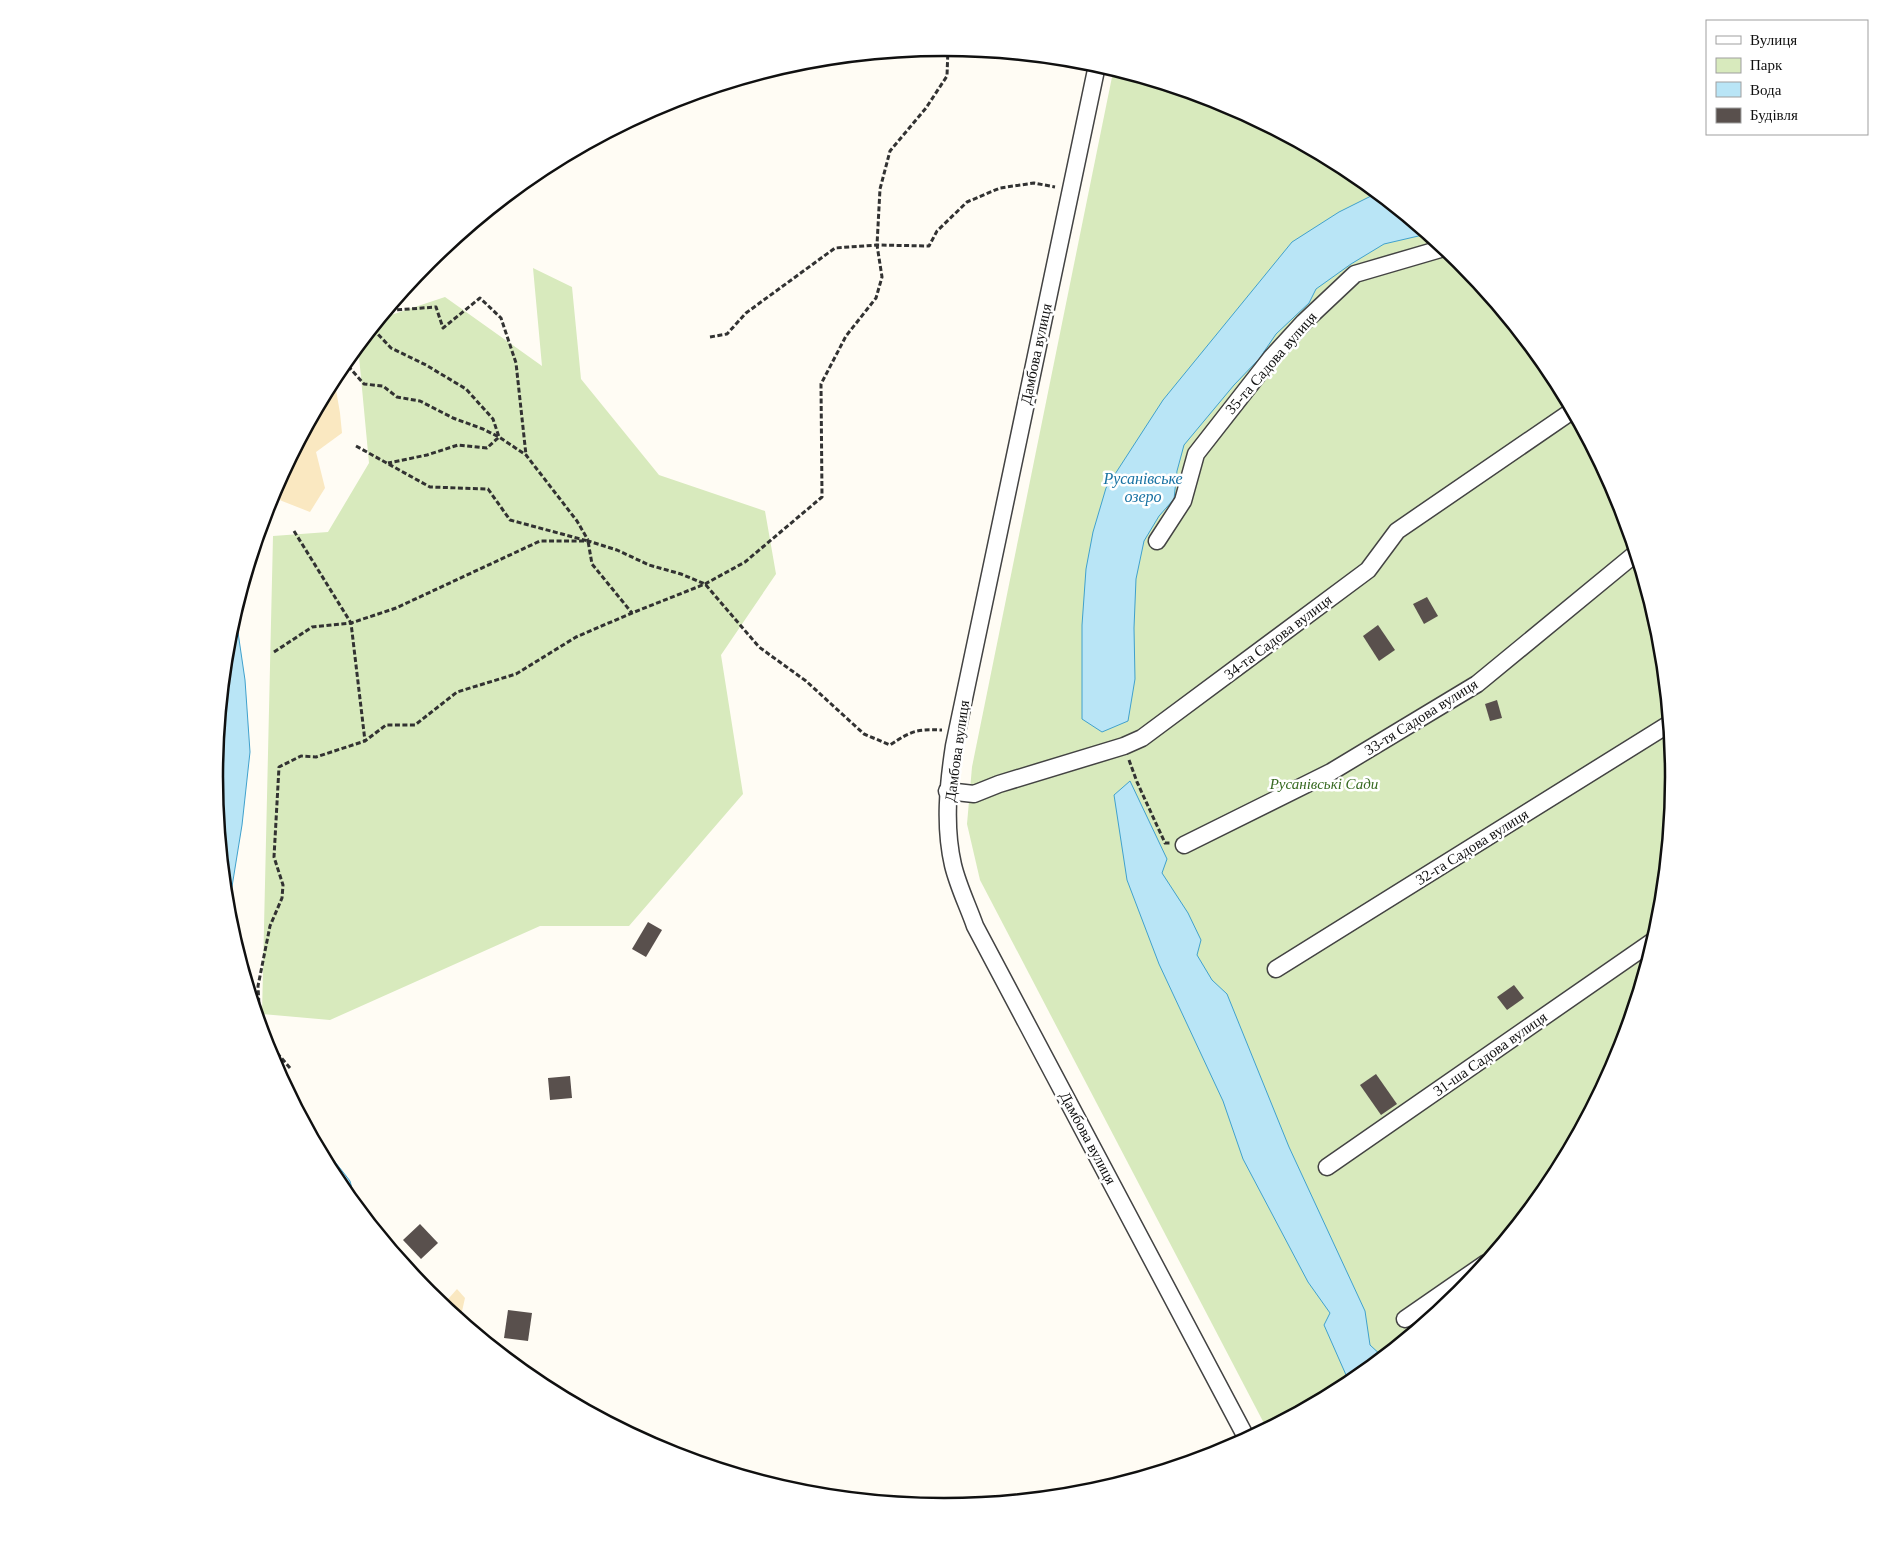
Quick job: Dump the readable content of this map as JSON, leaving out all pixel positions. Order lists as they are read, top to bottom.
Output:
{
  "streets": {
    "street": [
      "Дамбова вулиця",
      "35-та Садова вулиця",
      "34-та Садова вулиця",
      "33-тя Садова вулиця",
      "32-га Садова вулиця",
      "31-ша Садова вулиця"
    ]
  },
  "crossings": [
    ["Дамбова вулиця", "34-та Садова вулиця"]
  ],
  "water": ["Русанівське озеро"],
  "parks": ["Русанівські Сади"],
  "legend": [
    "Вулиця",
    "Парк",
    "Вода",
    "Будівля"
  ]
}
